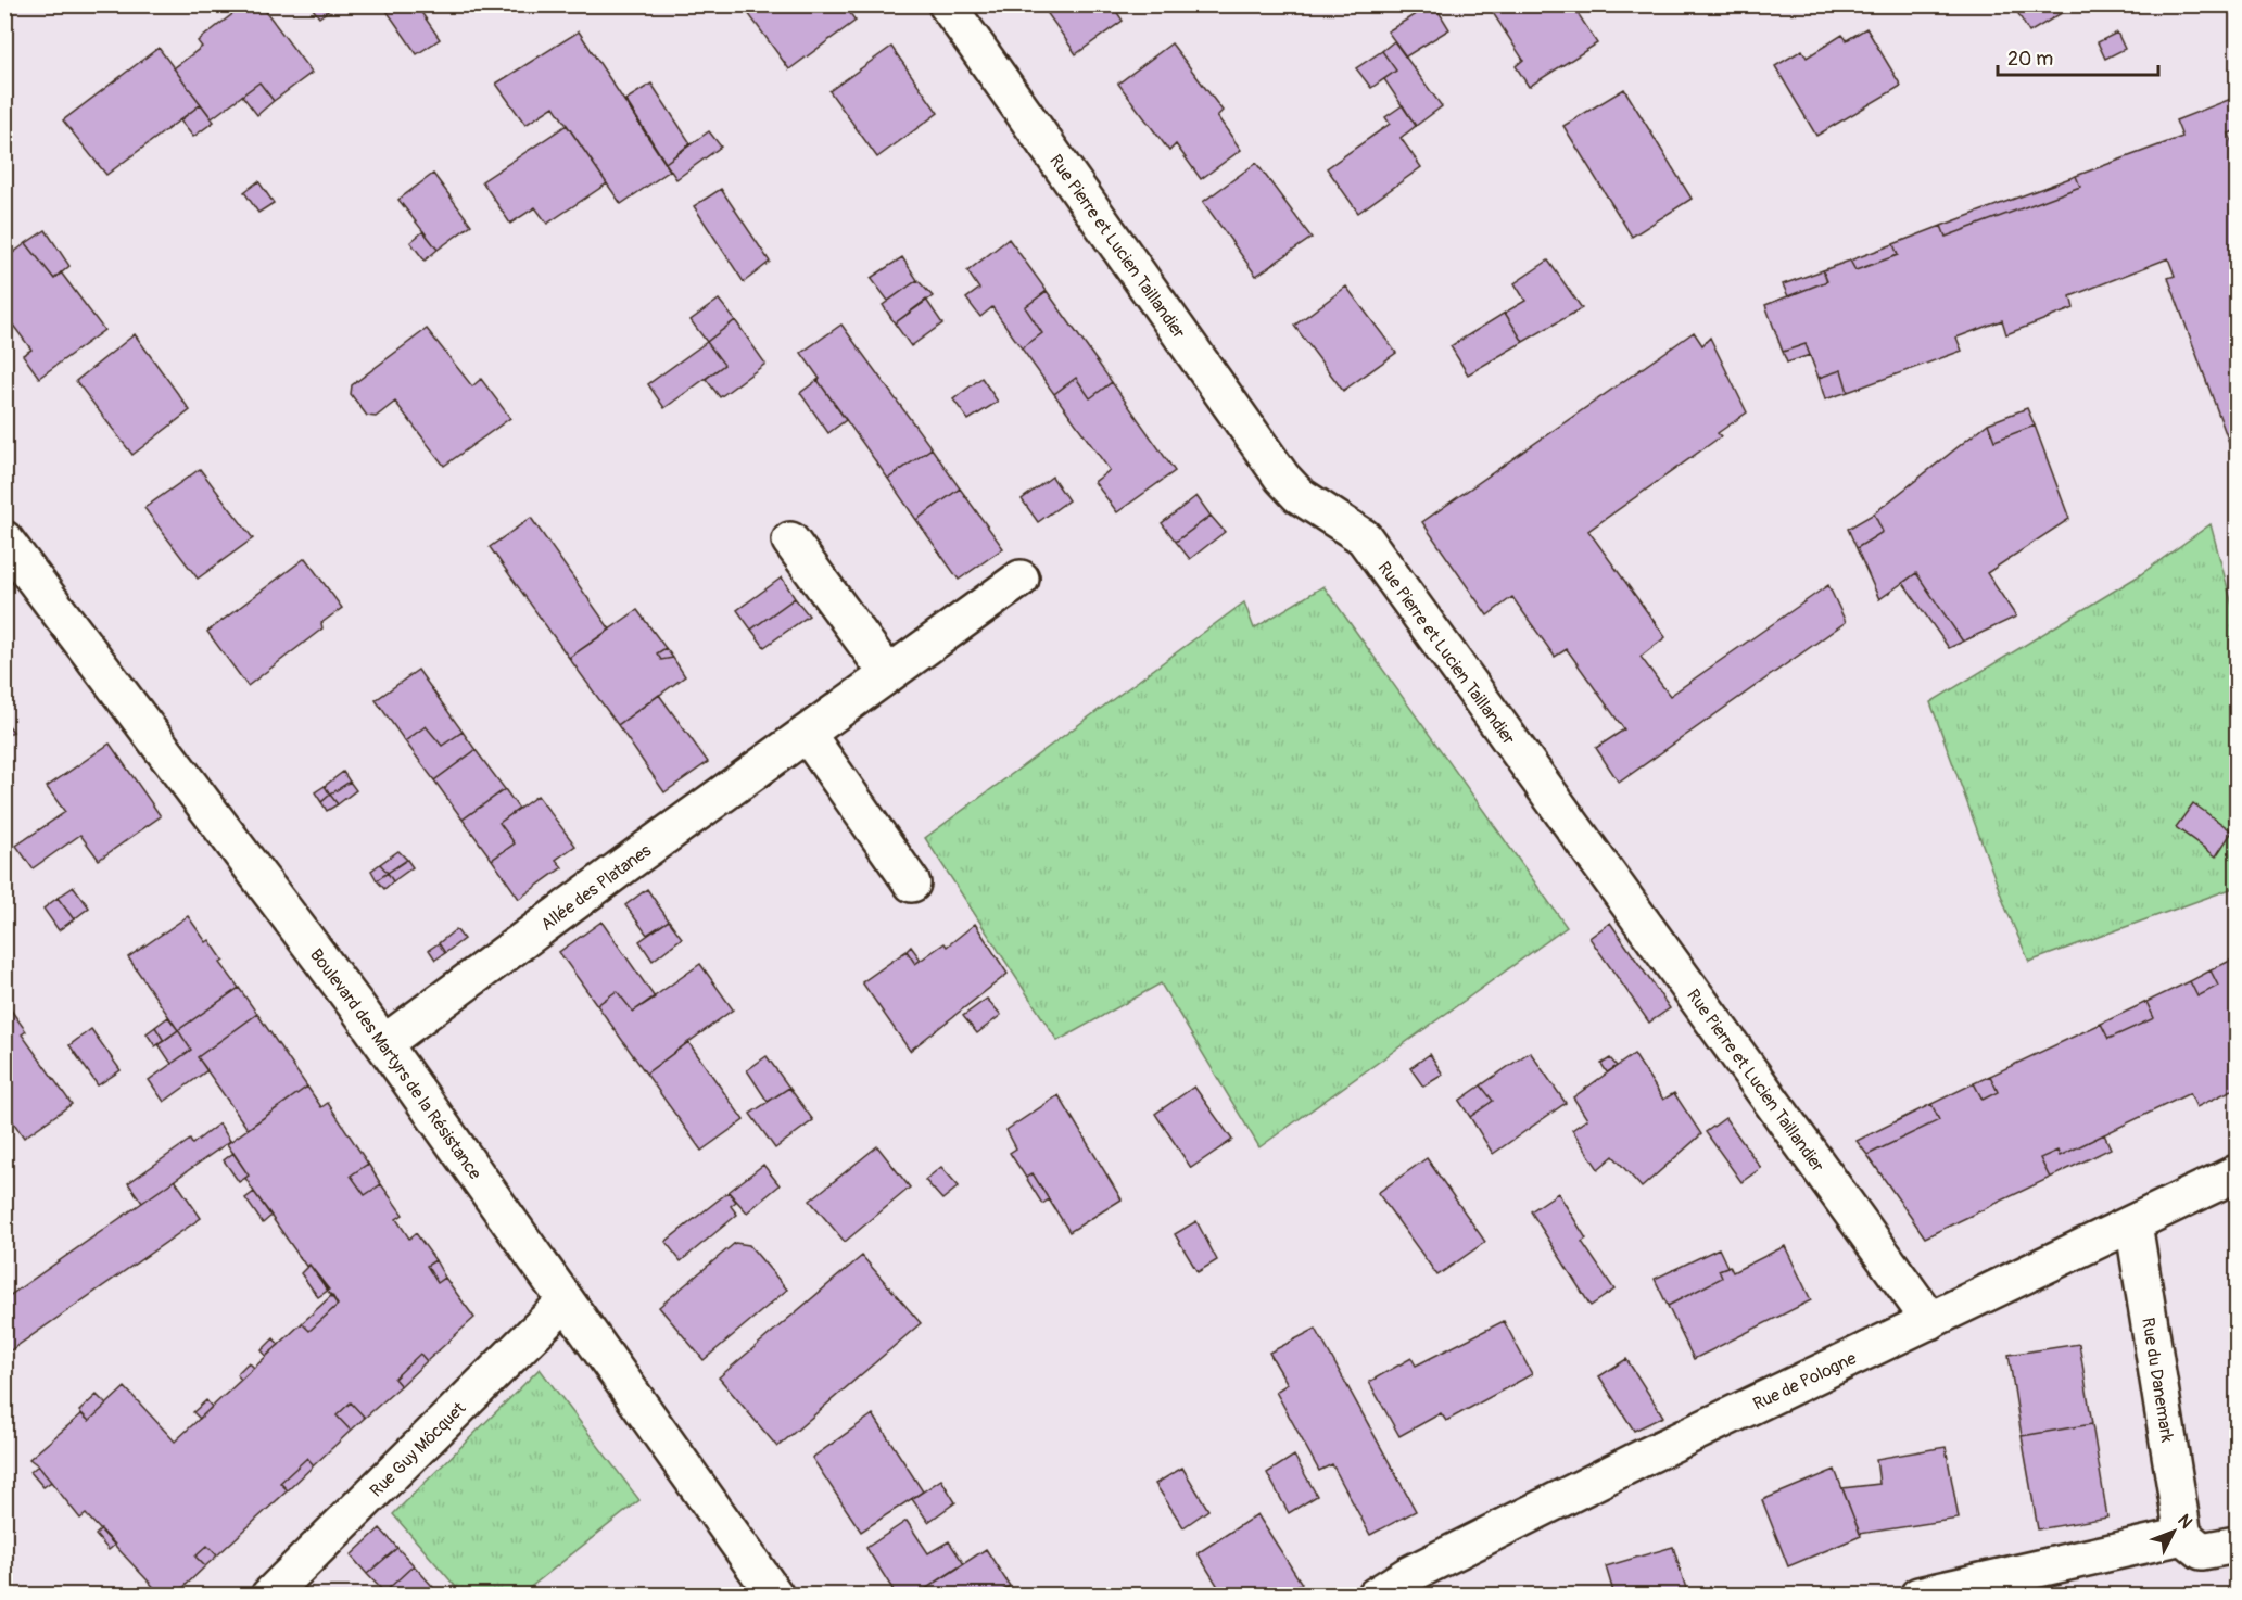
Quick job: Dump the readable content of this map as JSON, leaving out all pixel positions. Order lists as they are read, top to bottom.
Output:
{
  "streets": {
    "street": [
      "Rue Pierre et Lucien Taillandier",
      "Allée des Platanes",
      "Boulevard des Martyrs de la Résistance",
      "Rue du Danemark",
      "Rue de Pologne",
      "Rue Guy Môcquet"
    ]
  },
  "crossings": [
    ["Rue Pierre et Lucien Taillandier", "Rue de Pologne"],
    ["Allée des Platanes", "Boulevard des Martyrs de la Résistance"],
    ["Boulevard des Martyrs de la Résistance", "Rue Guy Môcquet"],
    ["Rue du Danemark", "Rue de Pologne"]
  ],
  "scale_bar": "20 m",
  "north": "top right"
}
